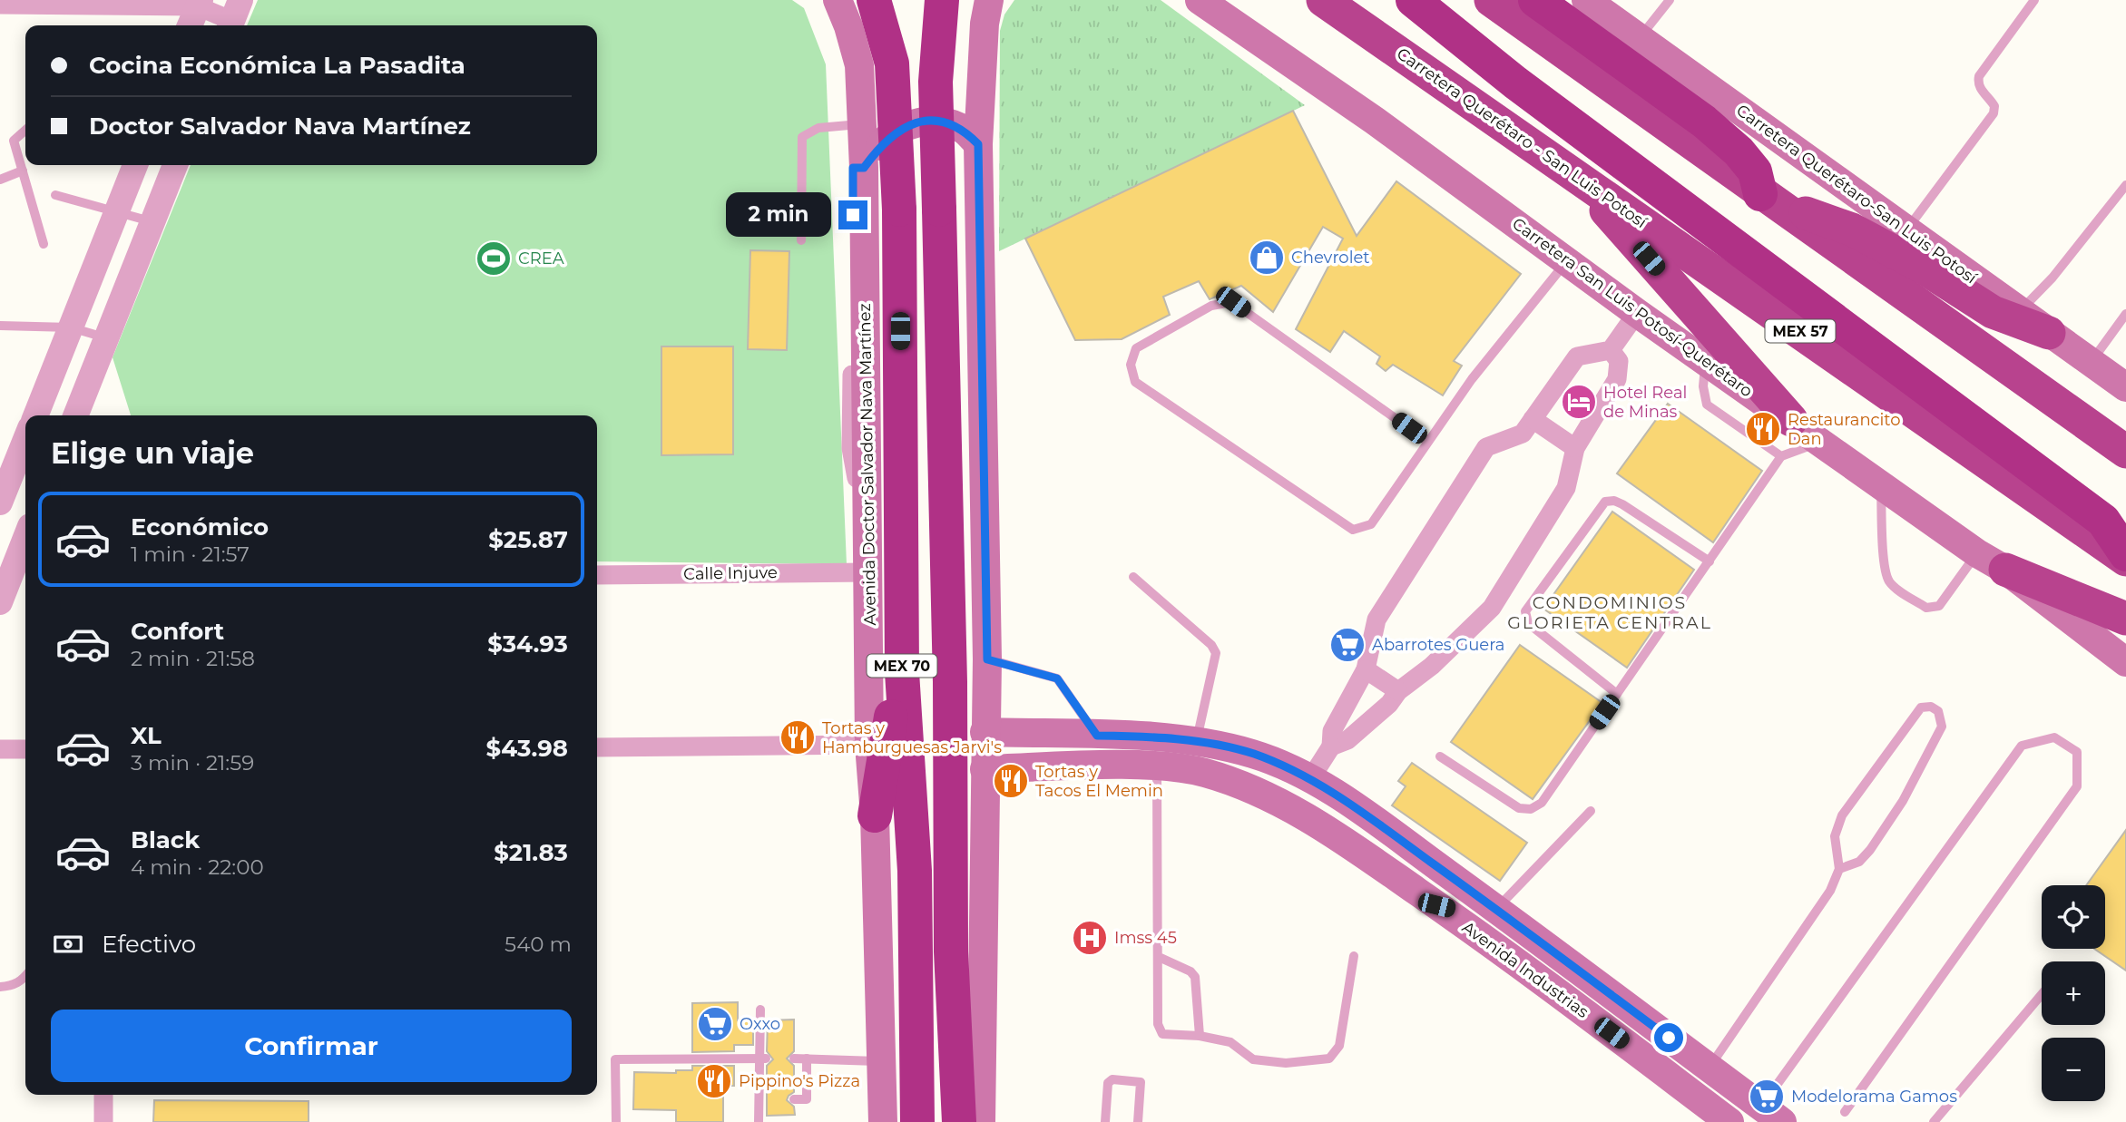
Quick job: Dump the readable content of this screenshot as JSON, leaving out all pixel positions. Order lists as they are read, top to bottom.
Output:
{
  "streets": {
    "highway": [
      "Carretera Querétaro - San Luis Potosí",
      "MEX 57",
      "Avenida Doctor Salvador Nava Martínez",
      "MEX 70"
    ],
    "main road": ["Carretera Querétaro-San Luis Potosí", "Carretera San Luis Potosí-Querétaro", "Avenida Industrias"],
    "street": ["Calle Injuve"]
  },
  "crossings": [
    ["Avenida Doctor Salvador Nava Martínez", "Calle Injuve"]
  ],
  "districts": ["CONDOMINIOS GLORIETA CENTRAL"],
  "places": {
    "shop": ["Chevrolet"],
    "sports": ["CREA"],
    "hotel": ["Hotel Real de Minas"],
    "restaurant": [
      "Restaurancito Dan",
      "Tortas y Hamburguesas Jarvi's",
      "Tortas y Tacos El Memin",
      "Pippino's Pizza"
    ],
    "supermarket": ["Abarrotes Guera", "Oxxo", "Modelorama Gamos"],
    "hospital": ["Imss 45"]
  },
  "page": {
    "banner": ["Cocina Económica La Pasadita", "Doctor Salvador Nava Martínez"],
    "bubble": "2 min",
    "heading": "Elige un viaje",
    "list": [
      {
        "name": "Económico",
        "note": "1 min · 21:57",
        "value": "$25.87"
      },
      {
        "name": "Confort",
        "note": "2 min · 21:58",
        "value": "$34.93"
      },
      {
        "name": "XL",
        "note": "3 min · 21:59",
        "value": "$43.98"
      },
      {
        "name": "Black",
        "note": "4 min · 22:00",
        "value": "$21.83"
      }
    ],
    "map_buttons": ["+", "−"],
    "pay": ["Efectivo", "540 m"],
    "buttons": "Confirmar"
  }
}
